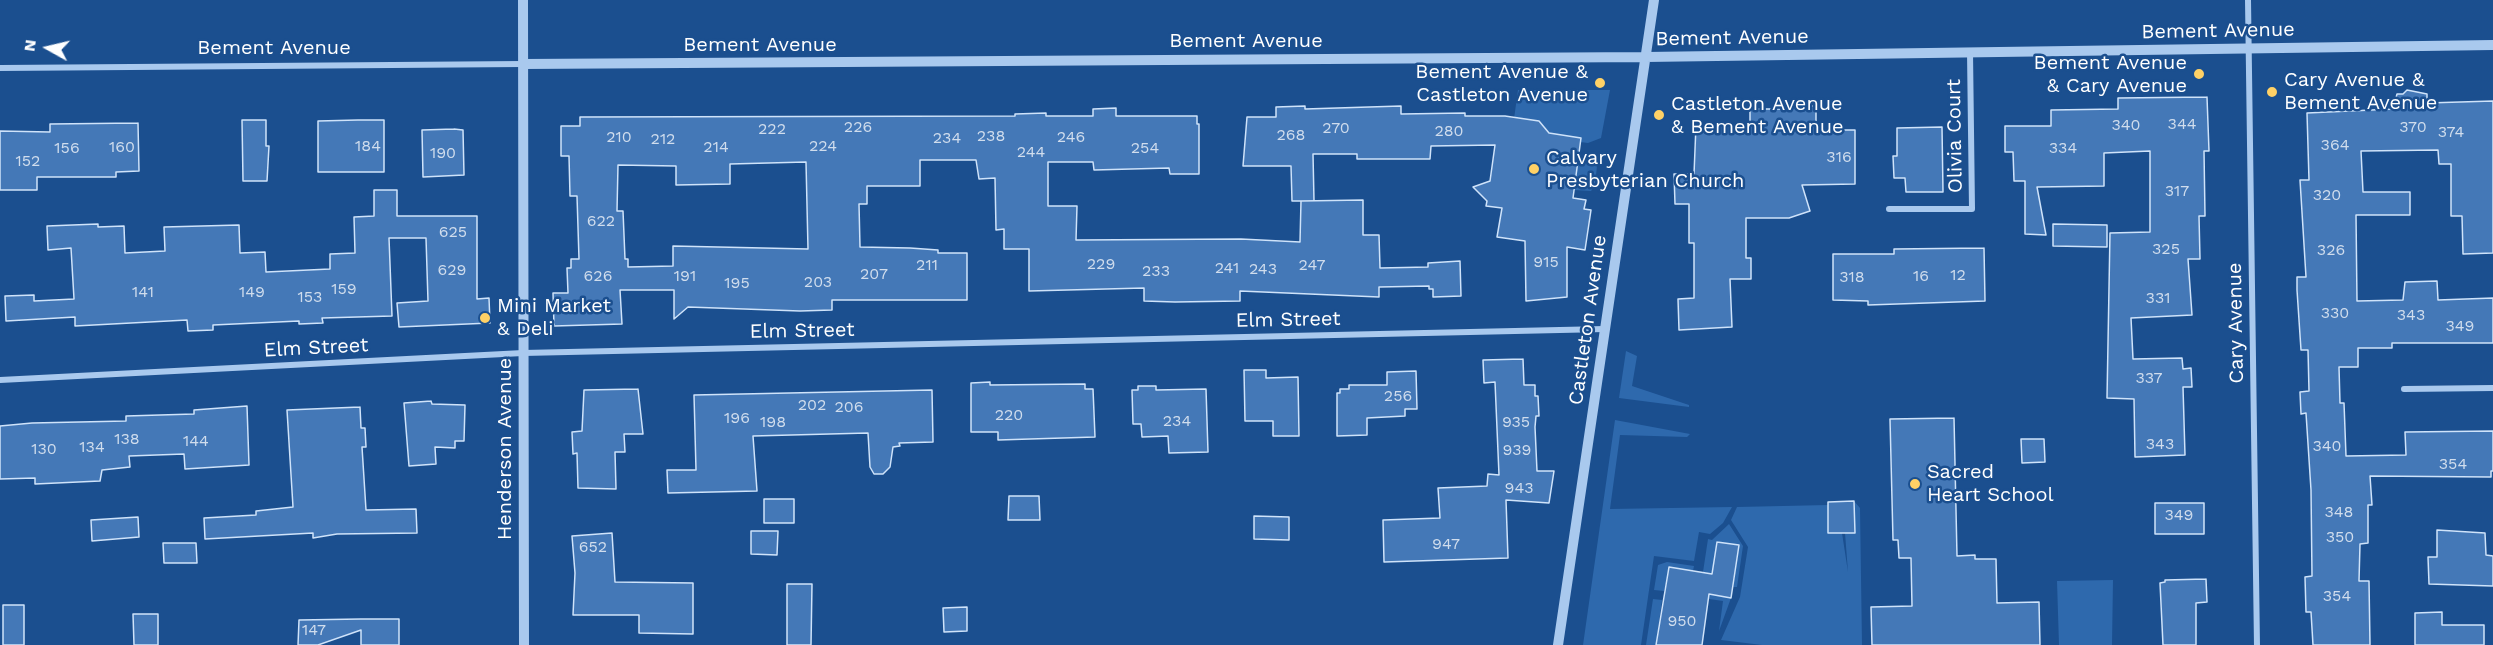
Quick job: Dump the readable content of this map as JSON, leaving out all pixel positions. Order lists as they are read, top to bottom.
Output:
{
  "streets": {
    "street": [
      "Bement Avenue",
      "Olivia Court",
      "Elm Street",
      "Castleton Avenue",
      "Cary Avenue",
      "Henderson Avenue"
    ]
  },
  "crossings": [
    ["Bement Avenue", "Olivia Court"],
    ["Bement Avenue", "Castleton Avenue"],
    ["Bement Avenue", "Cary Avenue"],
    ["Bement Avenue", "Henderson Avenue"],
    ["Elm Street", "Castleton Avenue"],
    ["Elm Street", "Henderson Avenue"]
  ],
  "places": [
    "Bement Avenue & Cary Avenue",
    "Bement Avenue & Castleton Avenue",
    "Cary Avenue & Bement Avenue",
    "Castleton Avenue & Bement Avenue",
    "Calvary Presbyterian Church",
    "Mini Market & Deli",
    "Sacred Heart School"
  ],
  "house_numbers": [
    "344",
    "340",
    "226",
    "370",
    "270",
    "222",
    "280",
    "374",
    "268",
    "238",
    "210",
    "246",
    "234",
    "212",
    "364",
    "184",
    "224",
    "160",
    "214",
    "156",
    "254",
    "334",
    "244",
    "190",
    "316",
    "152",
    "317",
    "320",
    "622",
    "625",
    "325",
    "326",
    "915",
    "229",
    "211",
    "247",
    "241",
    "243",
    "629",
    "233",
    "207",
    "12",
    "626",
    "191",
    "16",
    "318",
    "203",
    "195",
    "159",
    "141",
    "149",
    "153",
    "331",
    "330",
    "343",
    "349",
    "337",
    "256",
    "202",
    "206",
    "220",
    "196",
    "234",
    "198",
    "935",
    "138",
    "144",
    "343",
    "340",
    "134",
    "130",
    "939",
    "354",
    "943",
    "348",
    "349",
    "350",
    "947",
    "652",
    "354",
    "950",
    "147"
  ],
  "north": "left"
}
